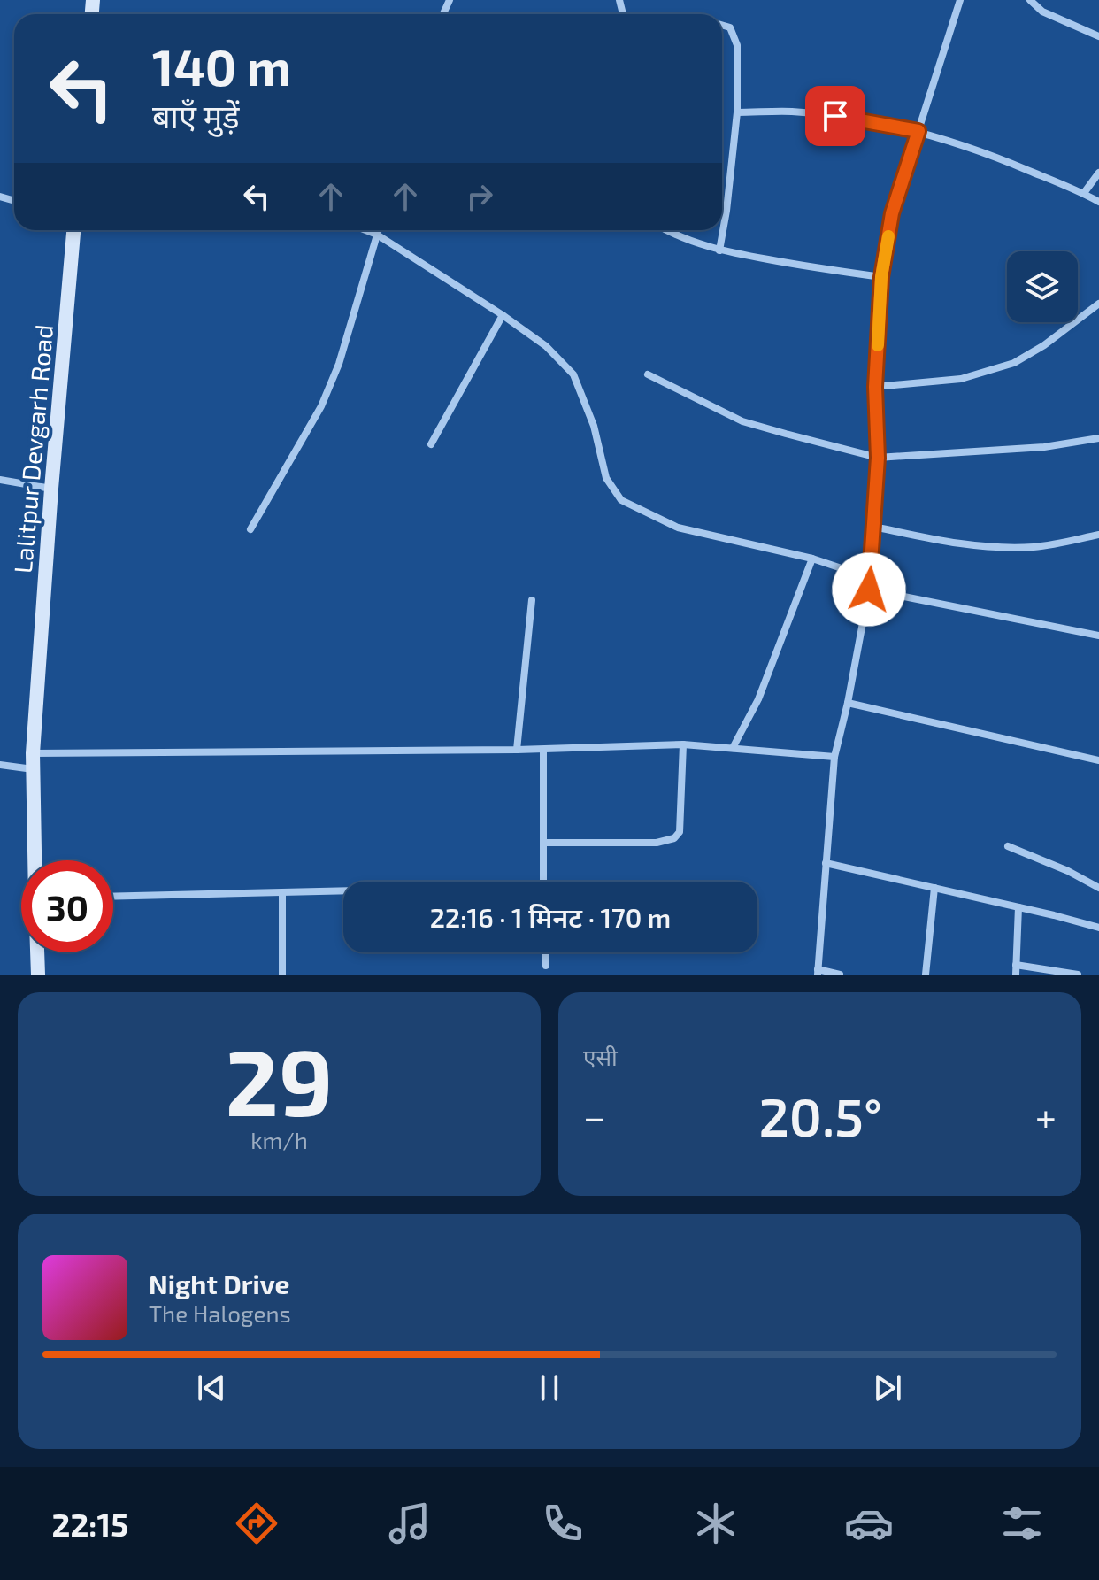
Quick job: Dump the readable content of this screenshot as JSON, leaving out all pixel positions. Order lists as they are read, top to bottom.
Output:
{
  "streets": {
    "main road": ["Lalitpur Devgarh Road"]
  },
  "page": {
    "turn": ["140 m", "बाएँ मुड़ें"],
    "limit": "30",
    "trip": "22:16 · 1 मिनट · 170 m",
    "tile": [
      ["29", "km/h"],
      "एसी"
    ],
    "heat": ["−", "20.5°", "+"],
    "song": ["Night Drive", "The Halogens"],
    "tabs": "22:15"
  }
}
